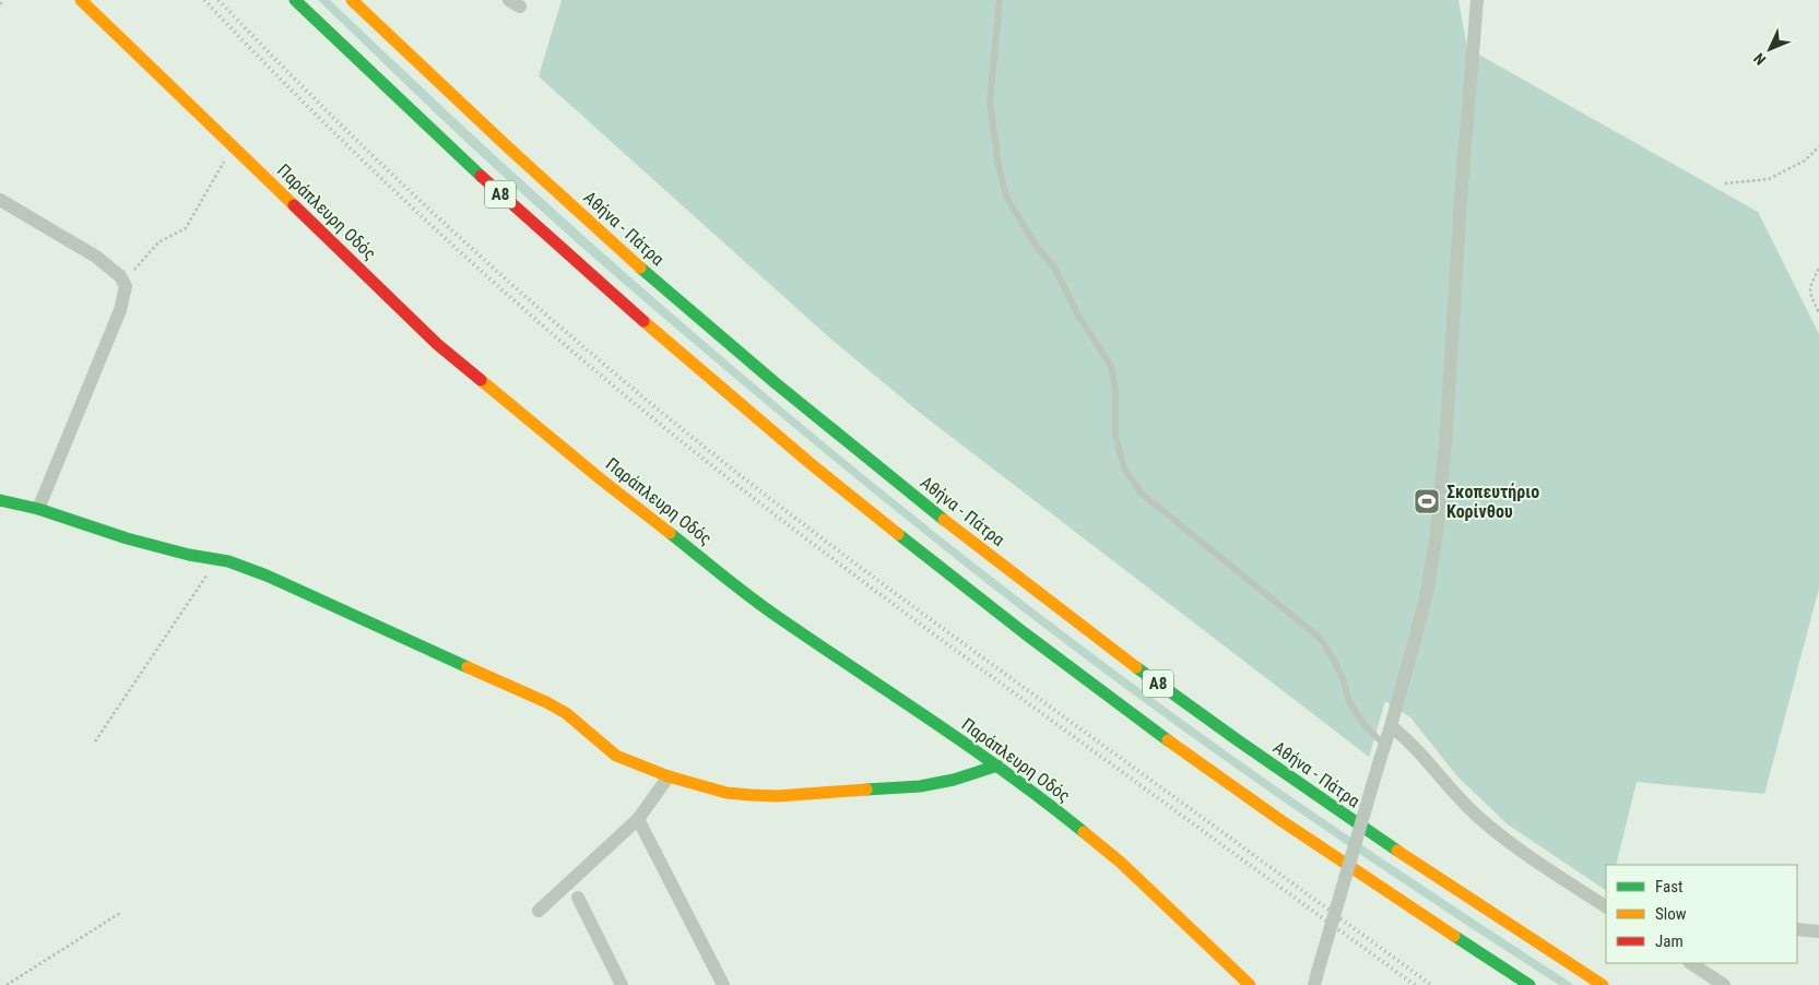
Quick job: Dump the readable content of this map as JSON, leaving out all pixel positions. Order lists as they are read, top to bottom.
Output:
{
  "streets": {
    "main road": ["Α8", "Παράπλευρη Οδός", "Αθήνα - Πάτρα"]
  },
  "places": {
    "sports": ["Σκοπευτήριο Κορίνθου"]
  },
  "legend": ["Fast", "Slow", "Jam"],
  "north": "bottom left"
}
